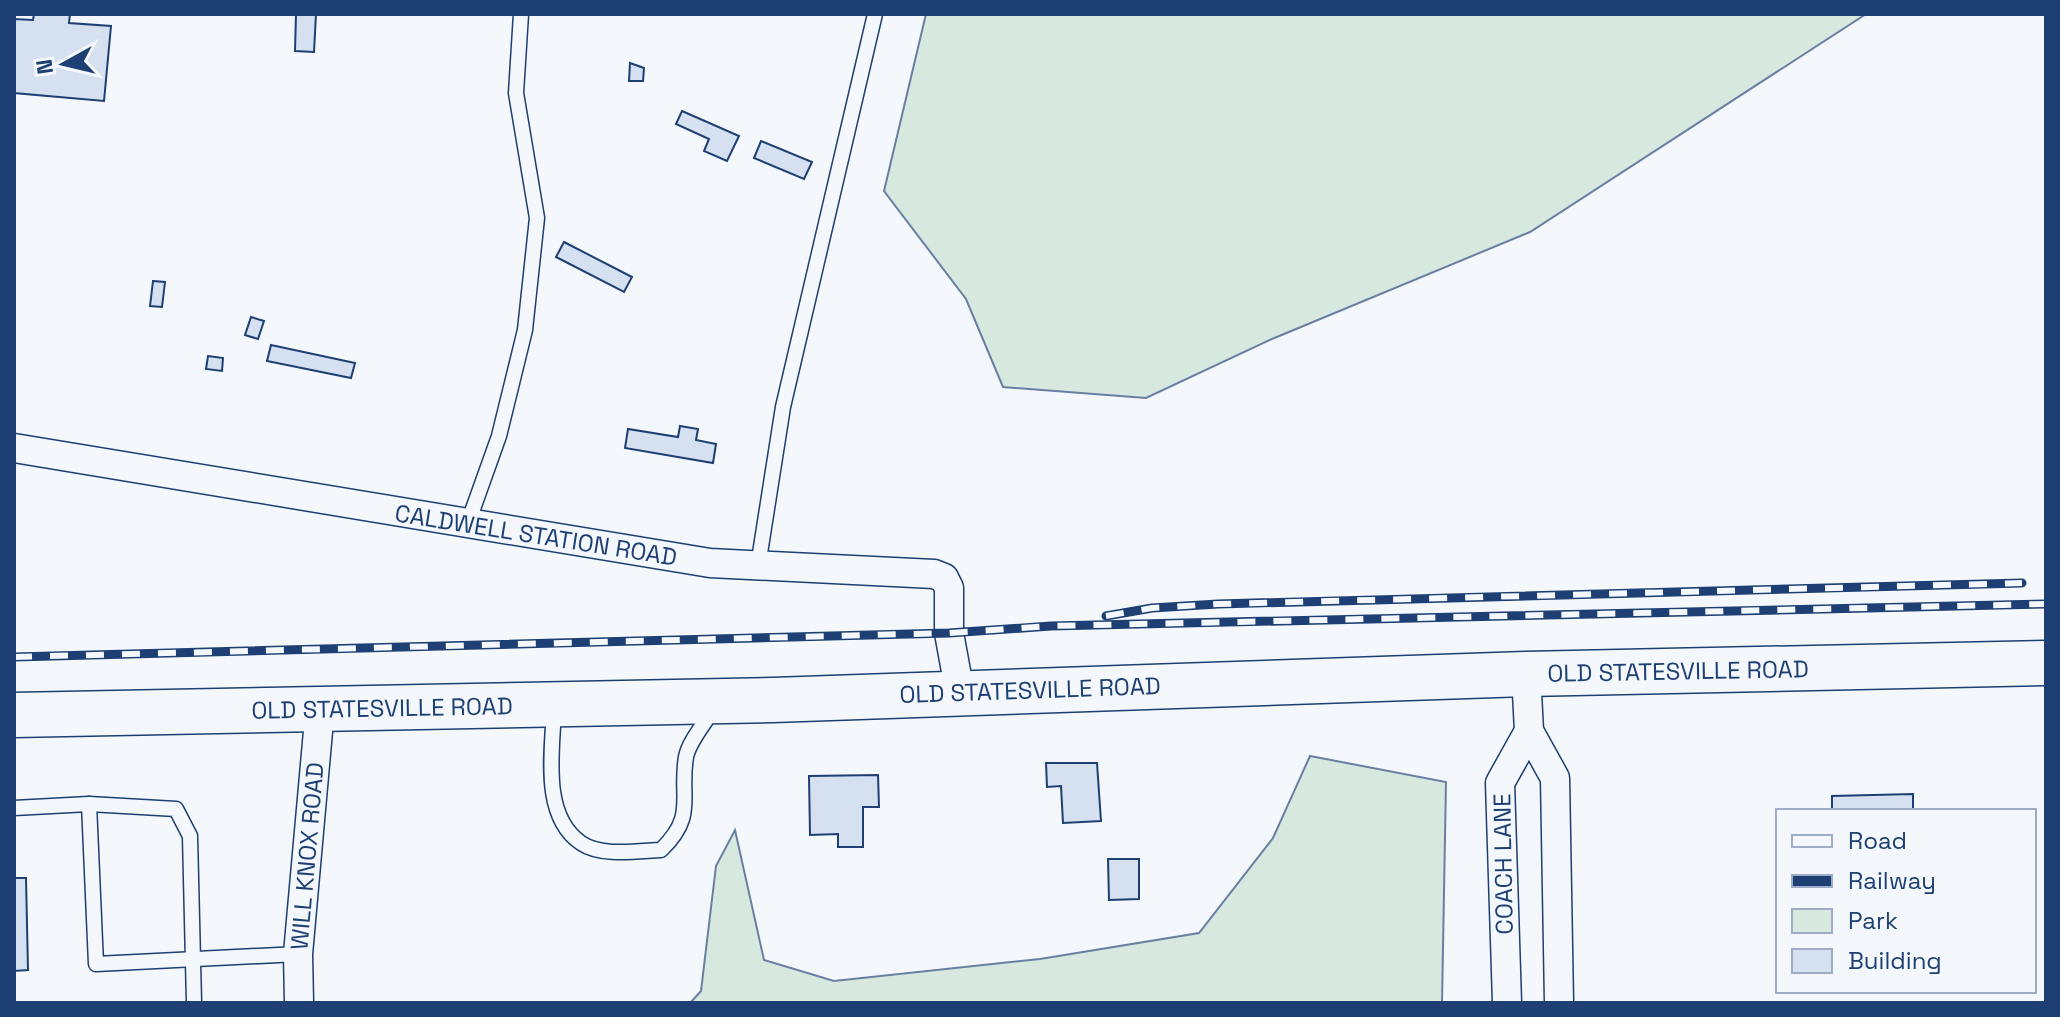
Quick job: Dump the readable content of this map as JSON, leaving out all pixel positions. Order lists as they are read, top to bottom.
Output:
{
  "streets": {
    "main road": ["OLD STATESVILLE ROAD"],
    "street": ["CALDWELL STATION ROAD", "WILL KNOX ROAD", "COACH LANE"]
  },
  "crossings": [
    ["CALDWELL STATION ROAD", "OLD STATESVILLE ROAD"],
    ["OLD STATESVILLE ROAD", "WILL KNOX ROAD"]
  ],
  "legend": [
    "Road",
    "Railway",
    "Park",
    "Building"
  ],
  "north": "left"
}
